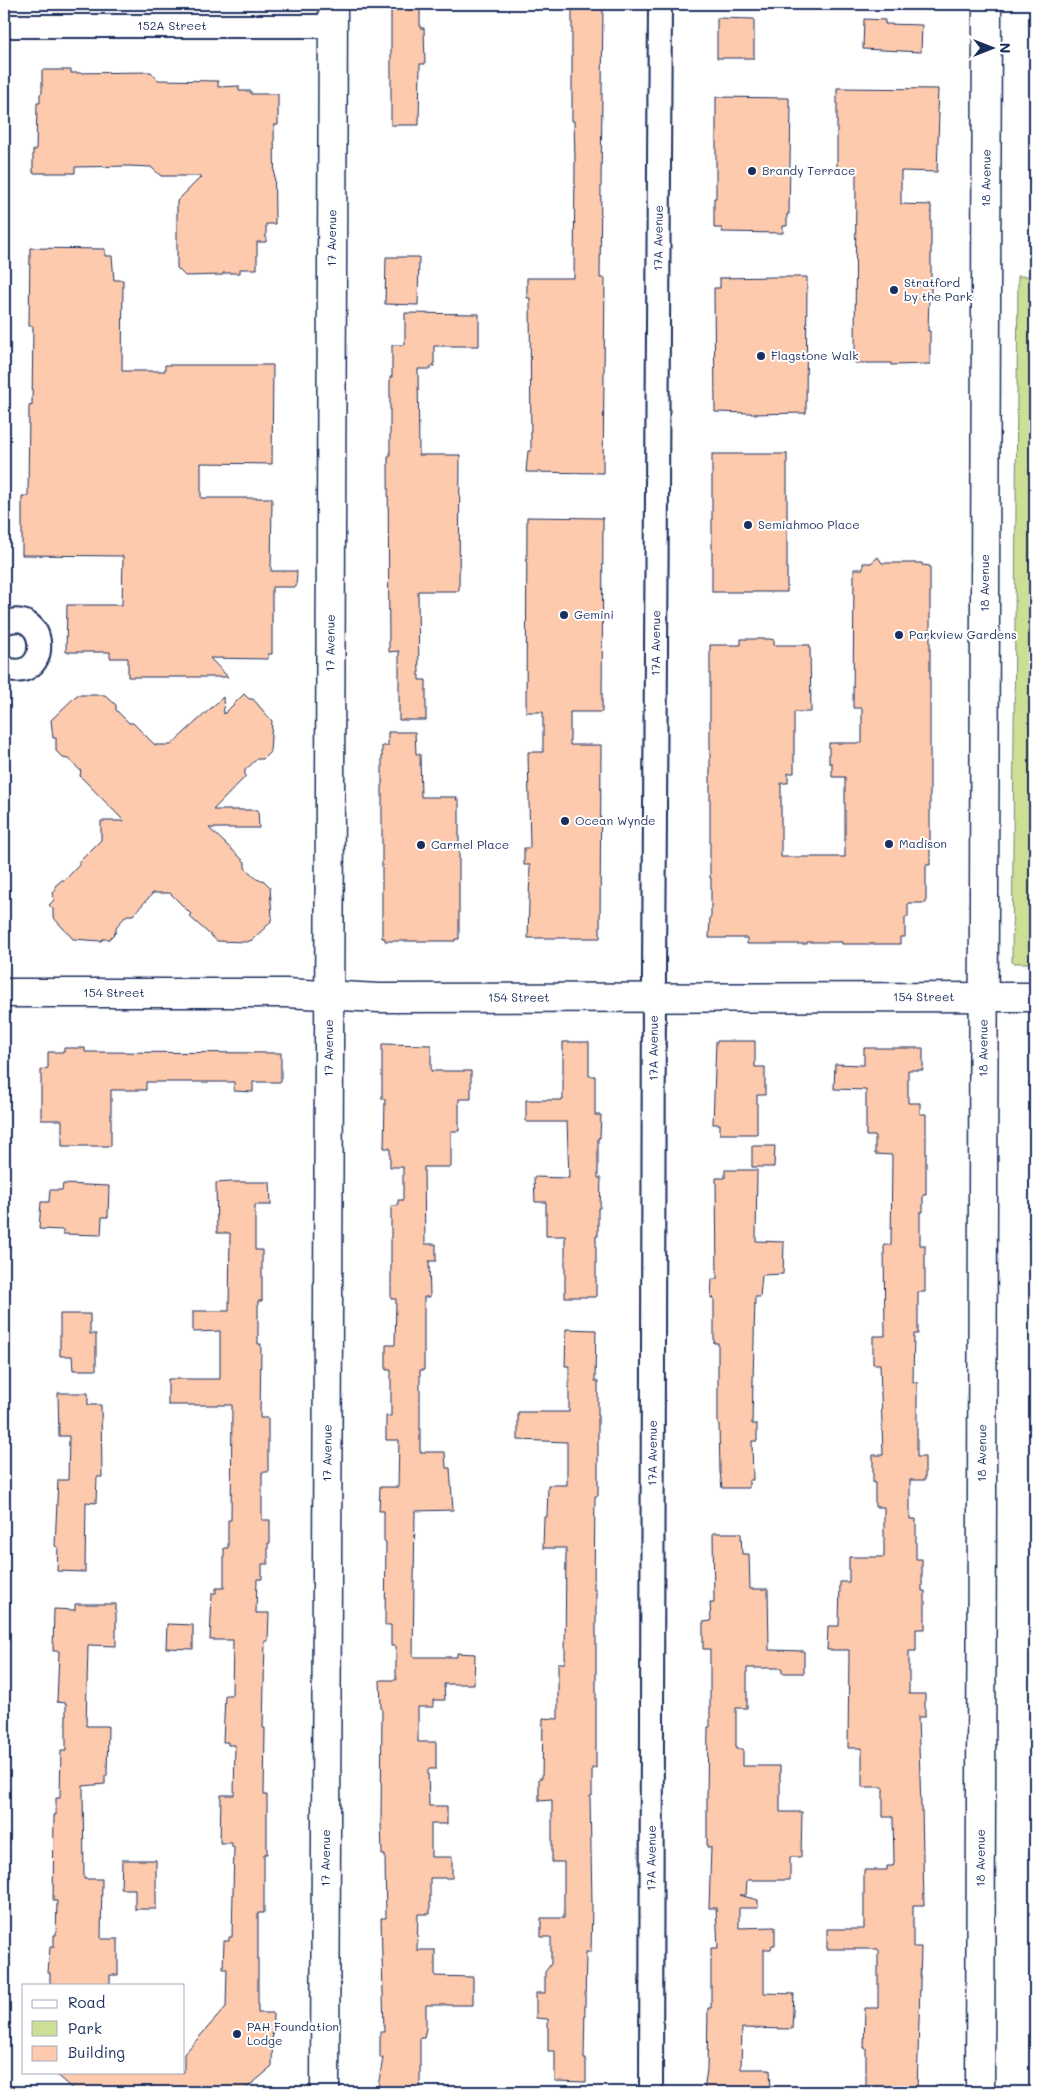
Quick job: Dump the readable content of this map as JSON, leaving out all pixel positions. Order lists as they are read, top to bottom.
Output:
{
  "streets": {
    "street": [
      "152A Street",
      "18 Avenue",
      "17 Avenue",
      "17A Avenue",
      "154 Street"
    ]
  },
  "crossings": [
    ["152A Street", "17 Avenue"],
    ["18 Avenue", "154 Street"],
    ["17 Avenue", "154 Street"],
    ["17A Avenue", "154 Street"]
  ],
  "places": [
    "Brandy Terrace",
    "Stratford by the Park",
    "Flagstone Walk",
    "Semiahmoo Place",
    "Gemini",
    "Parkview Gardens",
    "Ocean Wynde",
    "Madison",
    "Carmel Place",
    "PAH Foundation Lodge"
  ],
  "legend": ["Road", "Park", "Building"],
  "north": "right"
}
